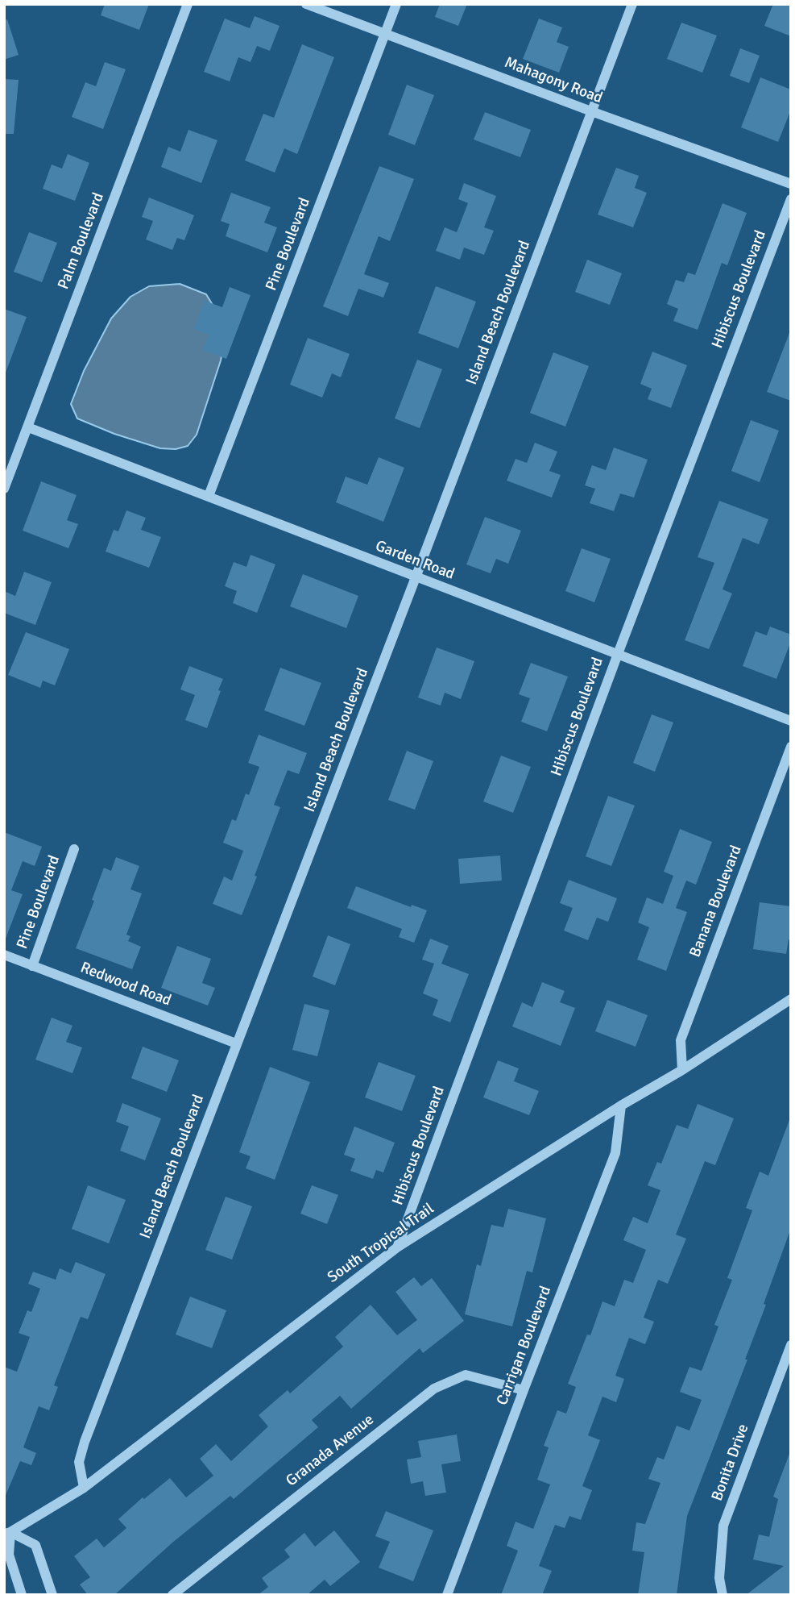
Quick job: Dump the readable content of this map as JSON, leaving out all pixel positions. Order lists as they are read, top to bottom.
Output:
{
  "streets": {
    "street": [
      "Mahagony Road",
      "Palm Boulevard",
      "Pine Boulevard",
      "Hibiscus Boulevard",
      "Island Beach Boulevard",
      "Garden Road",
      "Banana Boulevard",
      "Redwood Road",
      "South Tropical Trail",
      "Carrigan Boulevard",
      "Granada Avenue",
      "Bonita Drive"
    ]
  },
  "crossings": [
    ["Mahagony Road", "Pine Boulevard"],
    ["Mahagony Road", "Island Beach Boulevard"],
    ["Palm Boulevard", "Garden Road"],
    ["Pine Boulevard", "Garden Road"],
    ["Pine Boulevard", "Redwood Road"],
    ["Hibiscus Boulevard", "Garden Road"],
    ["Hibiscus Boulevard", "South Tropical Trail"],
    ["Island Beach Boulevard", "Garden Road"],
    ["Island Beach Boulevard", "Redwood Road"],
    ["Island Beach Boulevard", "South Tropical Trail"],
    ["Banana Boulevard", "South Tropical Trail"],
    ["South Tropical Trail", "Carrigan Boulevard"],
    ["Carrigan Boulevard", "Granada Avenue"]
  ]
}
